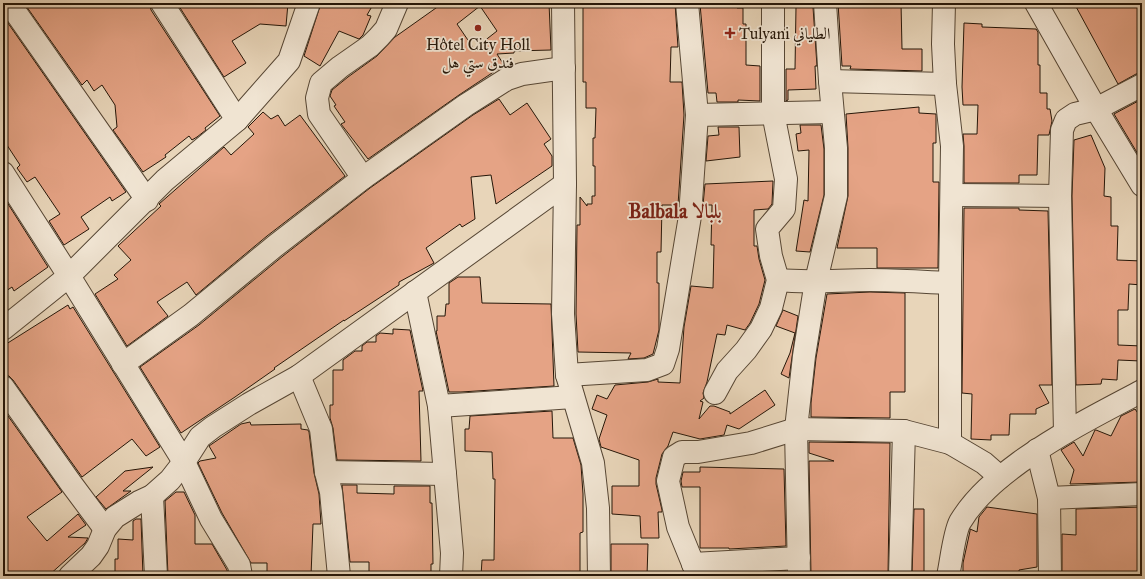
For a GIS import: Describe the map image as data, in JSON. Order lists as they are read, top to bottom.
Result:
{
  "districts": ["Balbala بلبالا"],
  "places": {
    "other": ["Hôtel City Holl فندق ستي هل"],
    "health": ["Tulyani الطلياني"]
  }
}
